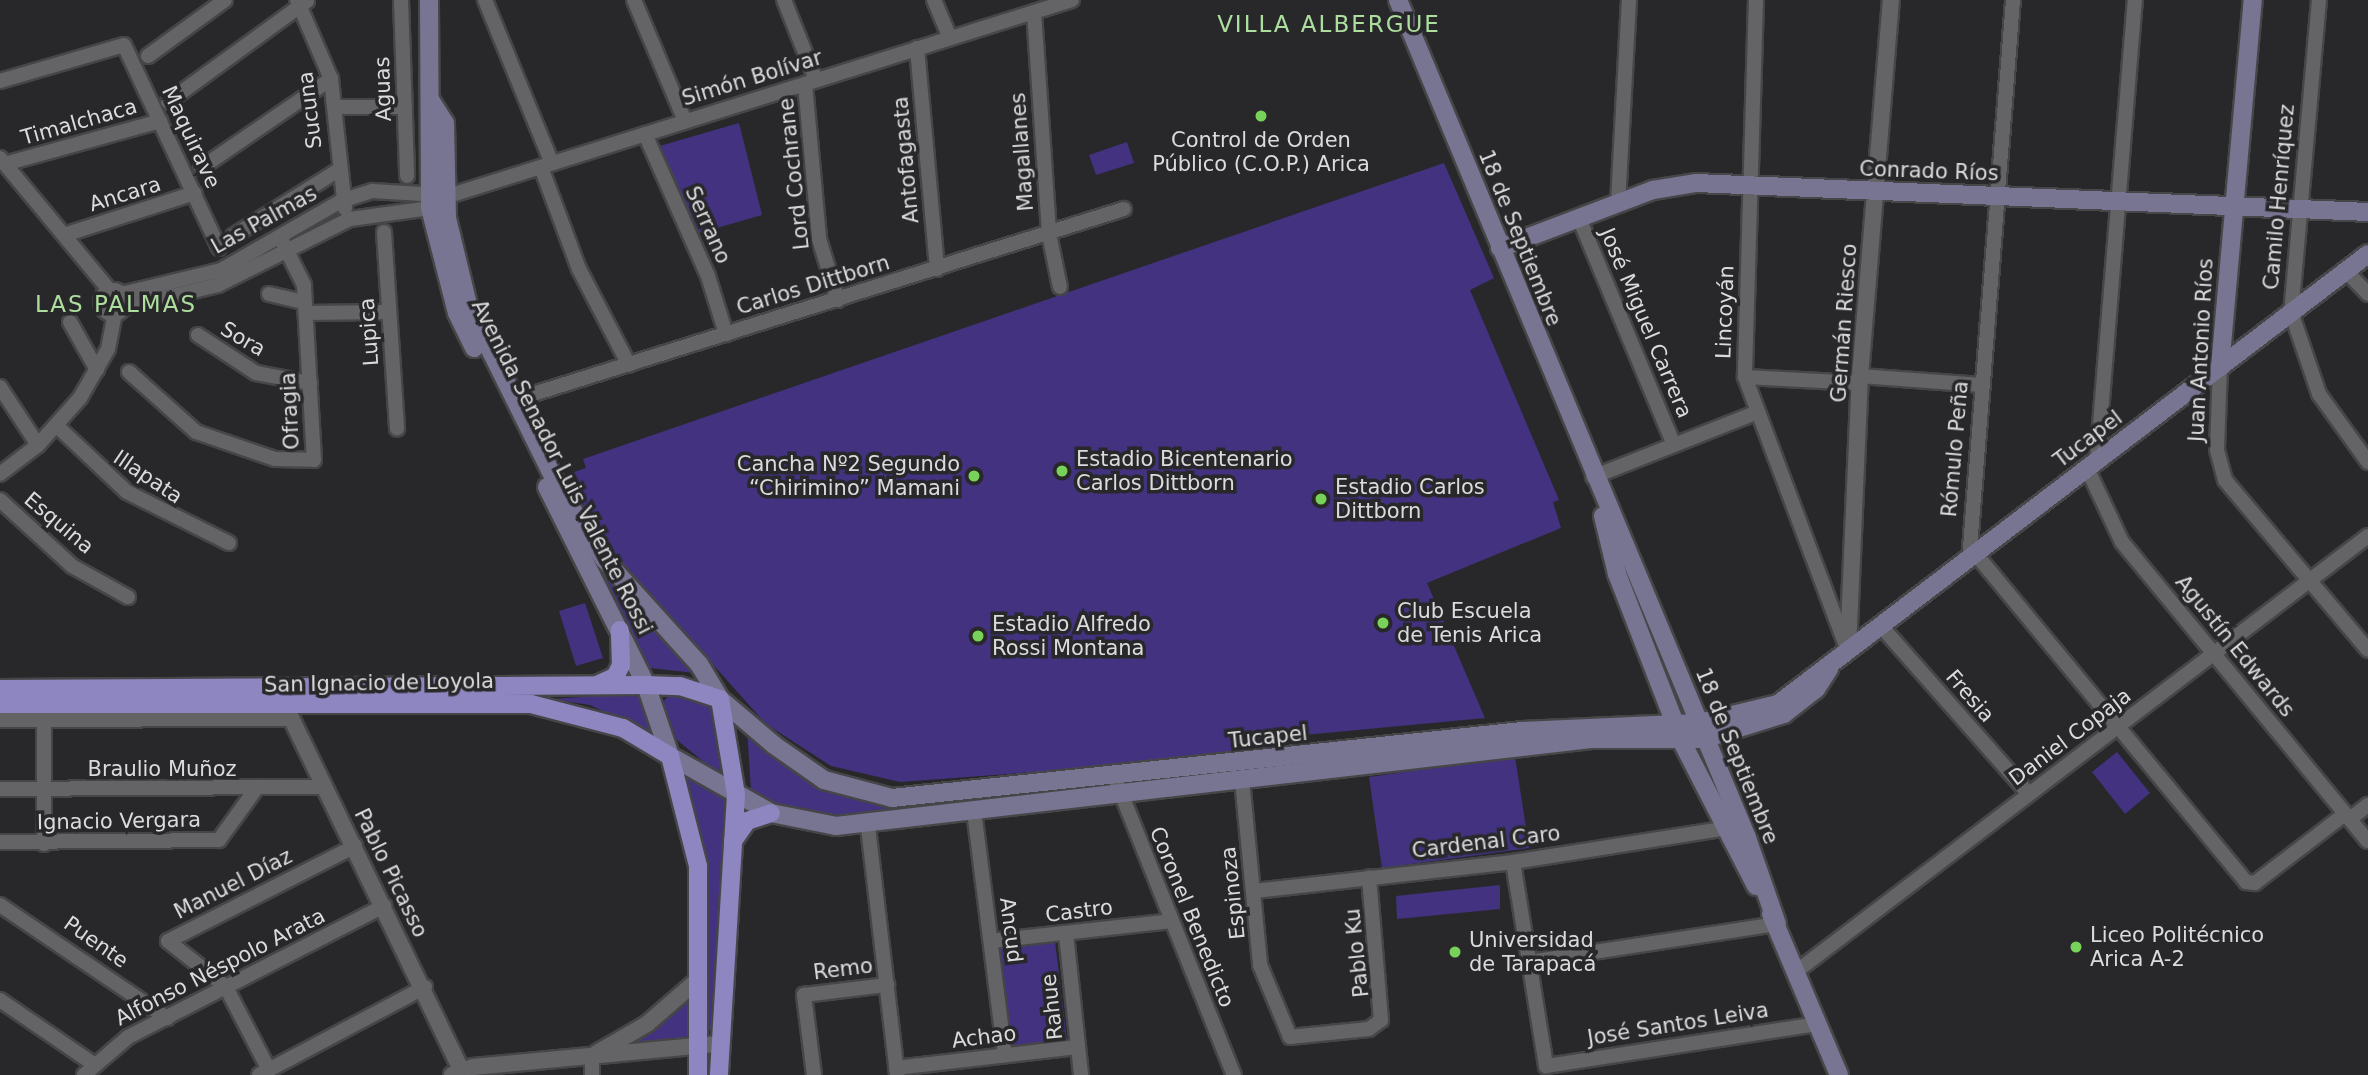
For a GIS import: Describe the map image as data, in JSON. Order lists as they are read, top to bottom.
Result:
{
  "streets": {
    "main road": [
      "Conrado Ríos",
      "18 de Septiembre",
      "Juan Antonio Ríos",
      "Tucapel",
      "Avenida Senador Luis Valente Rossi",
      "San Ignacio de Loyola"
    ],
    "street": [
      "Simón Bolívar",
      "Aguas",
      "Sucuna",
      "Timalchaca",
      "Maquirave",
      "Magallanes",
      "Antofagasta",
      "Lord Cochrane",
      "Ancara",
      "Camilo Henríquez",
      "Las Palmas",
      "Serrano",
      "Carlos Dittborn",
      "Lincoyán",
      "José Miguel Carrera",
      "Germán Riesco",
      "Lupica",
      "Sora",
      "Ofragia",
      "Rómulo Peña",
      "Illapata",
      "Esquina",
      "Agustín Edwards",
      "Fresia",
      "Daniel Copaja",
      "Braulio Muñoz",
      "Ignacio Vergara",
      "Cardenal Caro",
      "Pablo Picasso",
      "Manuel Díaz",
      "Espinoza",
      "Castro",
      "Coronel Benedicto",
      "Ancud",
      "Puente",
      "Pablo Ku",
      "Alfonso Néspolo Arata",
      "Remo",
      "Rahue",
      "José Santos Leiva",
      "Achao"
    ]
  },
  "crossings": [
    ["Simón Bolívar", "Magallanes"],
    ["Simón Bolívar", "Antofagasta"],
    ["Simón Bolívar", "Lord Cochrane"],
    ["Simón Bolívar", "Las Palmas"],
    ["Simón Bolívar", "Serrano"],
    ["Simón Bolívar", "Avenida Senador Luis Valente Rossi"],
    ["Sucuna", "Las Palmas"],
    ["Timalchaca", "Maquirave"],
    ["Maquirave", "Ancara"],
    ["Magallanes", "Carlos Dittborn"],
    ["Antofagasta", "Carlos Dittborn"],
    ["Conrado Ríos", "Camilo Henríquez"],
    ["Conrado Ríos", "18 de Septiembre"],
    ["Conrado Ríos", "Lincoyán"],
    ["Conrado Ríos", "José Miguel Carrera"],
    ["Conrado Ríos", "Germán Riesco"],
    ["Conrado Ríos", "Juan Antonio Ríos"],
    ["Conrado Ríos", "Rómulo Peña"],
    ["Conrado Ríos", "Agustín Edwards"],
    ["Lord Cochrane", "Carlos Dittborn"],
    ["Camilo Henríquez", "Tucapel"],
    ["Las Palmas", "Ofragia"],
    ["Las Palmas", "Avenida Senador Luis Valente Rossi"],
    ["Serrano", "Carlos Dittborn"],
    ["18 de Septiembre", "Tucapel"],
    ["18 de Septiembre", "Daniel Copaja"],
    ["18 de Septiembre", "Cardenal Caro"],
    ["18 de Septiembre", "José Santos Leiva"],
    ["Carlos Dittborn", "Avenida Senador Luis Valente Rossi"],
    ["Lincoyán", "Germán Riesco"],
    ["Lincoyán", "Tucapel"],
    ["Germán Riesco", "Tucapel"],
    ["Sora", "Ofragia"],
    ["Juan Antonio Ríos", "Tucapel"],
    ["Juan Antonio Ríos", "Daniel Copaja"],
    ["Tucapel", "Rómulo Peña"],
    ["Tucapel", "Avenida Senador Luis Valente Rossi"],
    ["Tucapel", "Agustín Edwards"],
    ["Tucapel", "San Ignacio de Loyola"],
    ["Tucapel", "Fresia"],
    ["Tucapel", "Espinoza"],
    ["Tucapel", "Coronel Benedicto"],
    ["Tucapel", "Ancud"],
    ["Avenida Senador Luis Valente Rossi", "San Ignacio de Loyola"],
    ["Agustín Edwards", "Daniel Copaja"],
    ["San Ignacio de Loyola", "Pablo Picasso"],
    ["Fresia", "Daniel Copaja"],
    ["Braulio Muñoz", "Ignacio Vergara"],
    ["Braulio Muñoz", "Pablo Picasso"],
    ["Cardenal Caro", "Espinoza"],
    ["Cardenal Caro", "Pablo Ku"],
    ["Pablo Picasso", "Manuel Díaz"],
    ["Pablo Picasso", "Alfonso Néspolo Arata"],
    ["Manuel Díaz", "Alfonso Néspolo Arata"],
    ["Espinoza", "Pablo Ku"],
    ["Castro", "Coronel Benedicto"],
    ["Castro", "Ancud"],
    ["Castro", "Rahue"],
    ["Ancud", "Achao"],
    ["Puente", "Alfonso Néspolo Arata"],
    ["Rahue", "Achao"]
  ],
  "districts": ["VILLA ALBERGUE", "LAS PALMAS"],
  "places": [
    "Control de Orden Público (C.O.P.) Arica",
    "Estadio Bicentenario Carlos Dittborn",
    "Cancha Nº2 Segundo “Chirimino” Mamani",
    "Estadio Carlos Dittborn",
    "Club Escuela de Tenis Arica",
    "Estadio Alfredo Rossi Montana",
    "Liceo Politécnico Arica A-2",
    "Universidad de Tarapacá"
  ]
}
